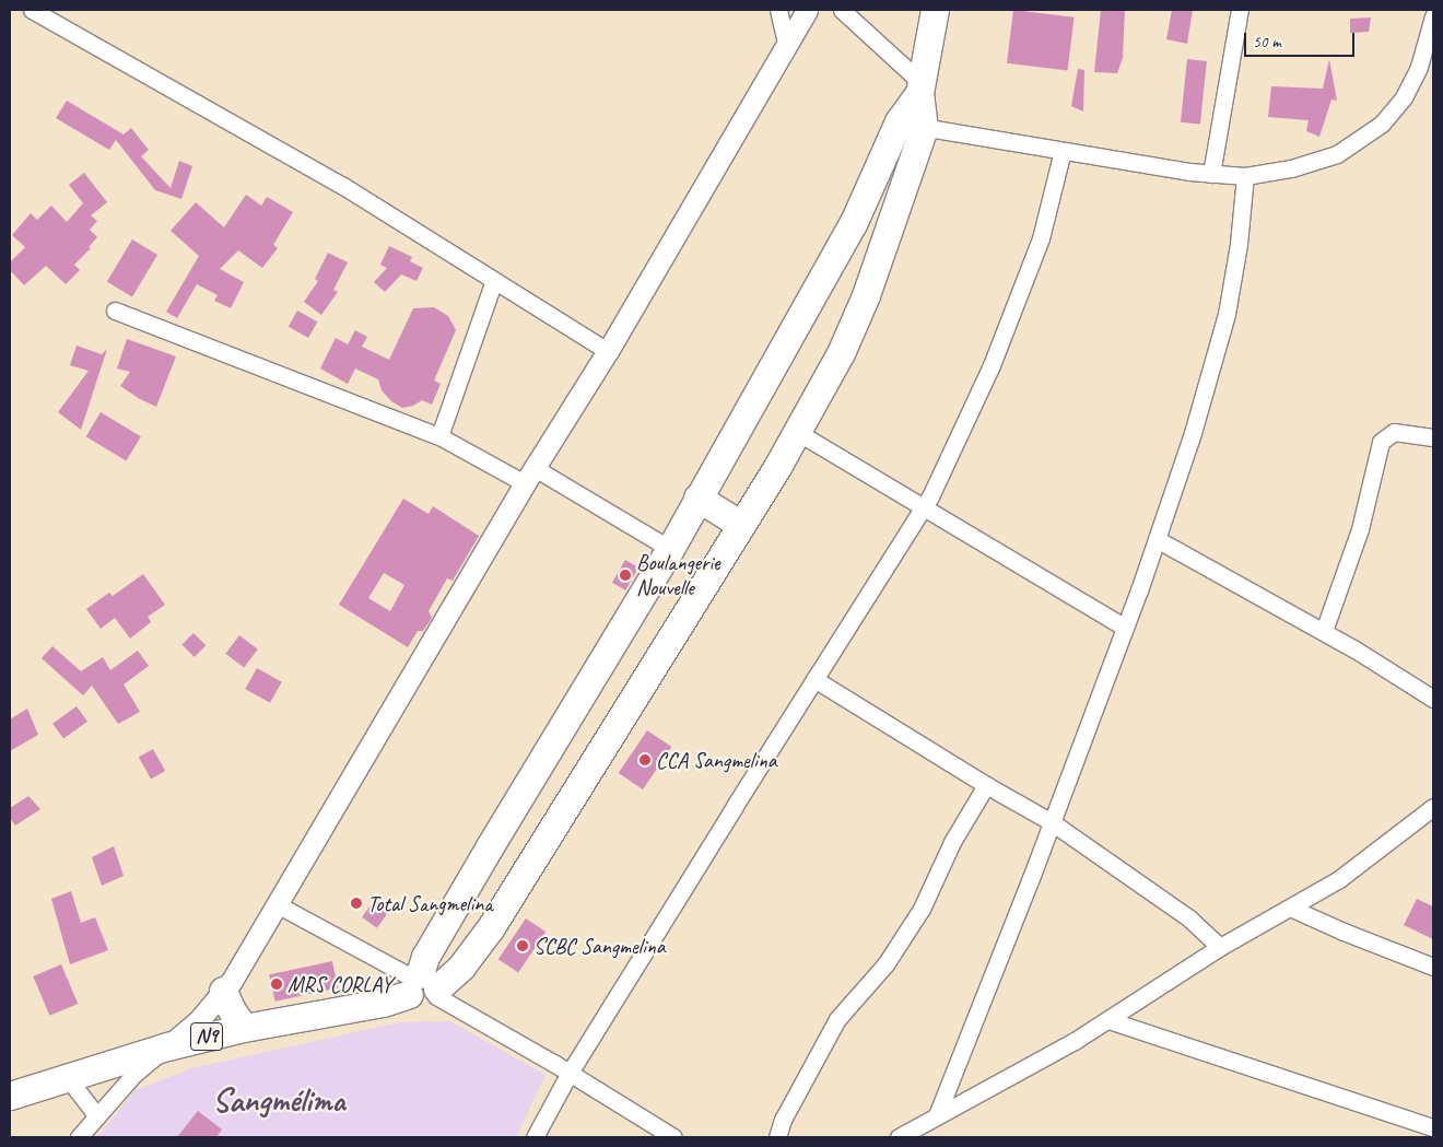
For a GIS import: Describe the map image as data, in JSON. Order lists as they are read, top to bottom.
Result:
{
  "streets": {
    "highway": ["N9"]
  },
  "districts": ["Sangmélima"],
  "places": [
    "Boulangerie Nouvelle",
    "CCA Sangmelina",
    "Total Sangmelina",
    "SCBC Sangmelina",
    "MRS CORLAY"
  ],
  "scale_bar": "50 m"
}
